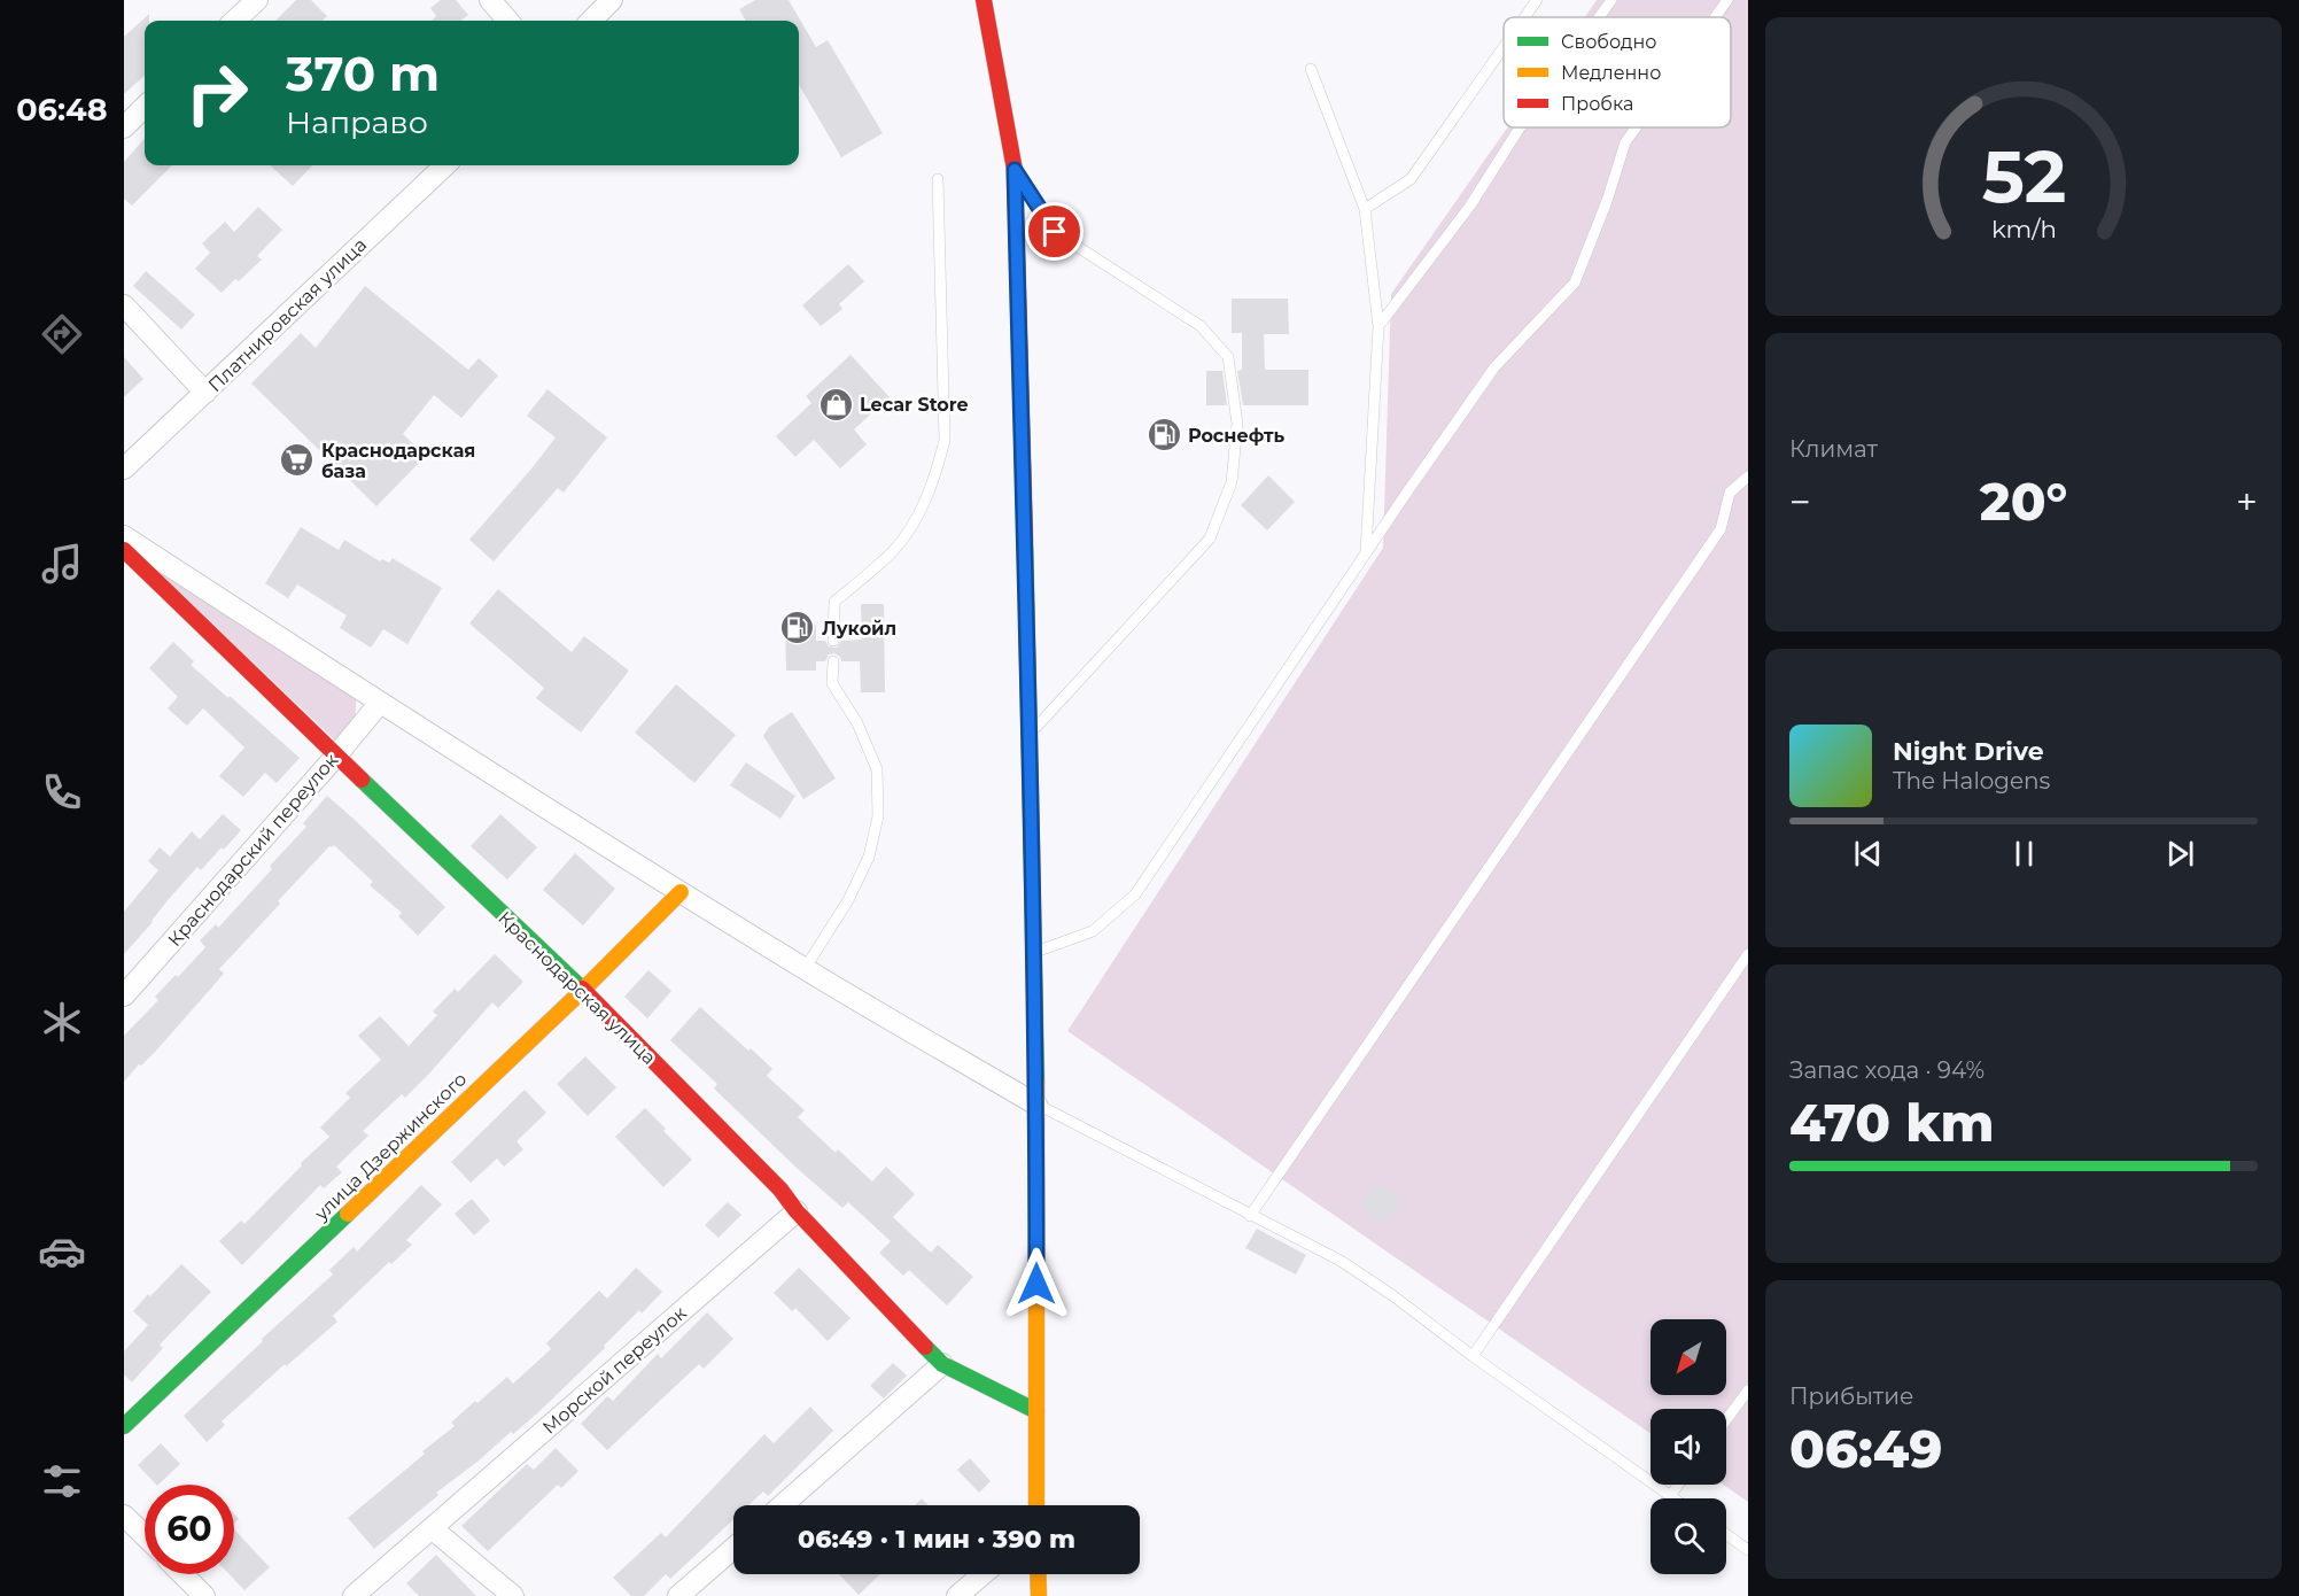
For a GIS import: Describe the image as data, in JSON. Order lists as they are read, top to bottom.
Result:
{
  "streets": {
    "street": [
      "Платнировская улица",
      "Краснодарский переулок",
      "Краснодарская улица",
      "улица Дзержинского",
      "Морской переулок"
    ]
  },
  "crossings": [
    ["Краснодарский переулок", "Краснодарская улица"],
    ["Краснодарская улица", "улица Дзержинского"],
    ["Краснодарская улица", "Морской переулок"]
  ],
  "places": {
    "shop": ["Lecar Store"],
    "fuel station": ["Роснефть", "Лукойл"],
    "supermarket": ["Краснодарская база"]
  },
  "legend": ["Свободно", "Медленно", "Пробка"],
  "north": "bottom left",
  "page": {
    "tabs": "06:48",
    "turn": ["370 m", "Направо"],
    "tile": [
      "Климат",
      ["Запас хода · 94%", "470 km"],
      ["Прибытие", "06:49"]
    ],
    "heat": ["−", "20°", "+"],
    "song": ["Night Drive", "The Halogens"],
    "limit": "60",
    "trip": "06:49 · 1 мин · 390 m",
    "gauge": ["52", "km/h"]
  }
}
